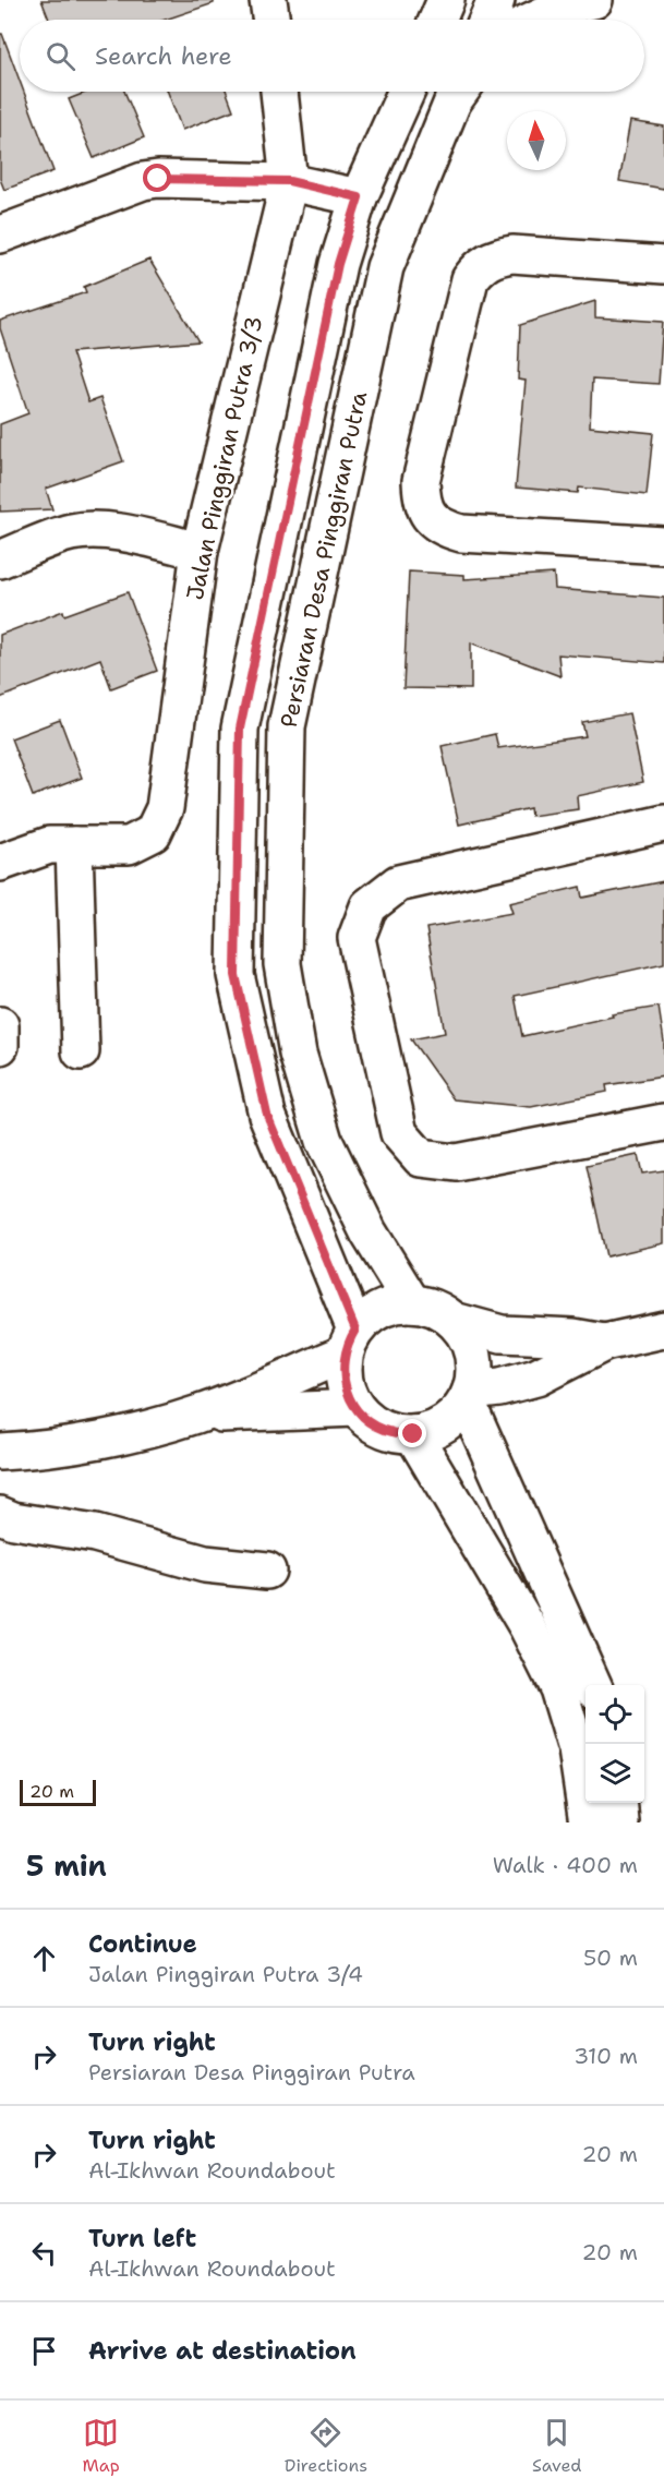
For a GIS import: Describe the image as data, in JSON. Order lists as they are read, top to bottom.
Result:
{
  "streets": {
    "street": ["Jalan Pinggiran Putra 3/3", "Persiaran Desa Pinggiran Putra"]
  },
  "scale_bar": "20 m",
  "north": "top",
  "page": {
    "search": "Search here",
    "scale": "20 m",
    "heading": ["5 min", "Walk · 400 m"],
    "list": [
      ["Continue", "Jalan Pinggiran Putra 3/4", "50 m"],
      ["Turn right", "Persiaran Desa Pinggiran Putra", "310 m"],
      ["Turn right", "Al-Ikhwan Roundabout", "20 m"],
      ["Turn left", "Al-Ikhwan Roundabout", "20 m"],
      "Arrive at destination"
    ],
    "nav": ["Map", "Directions", "Saved"]
  }
}
